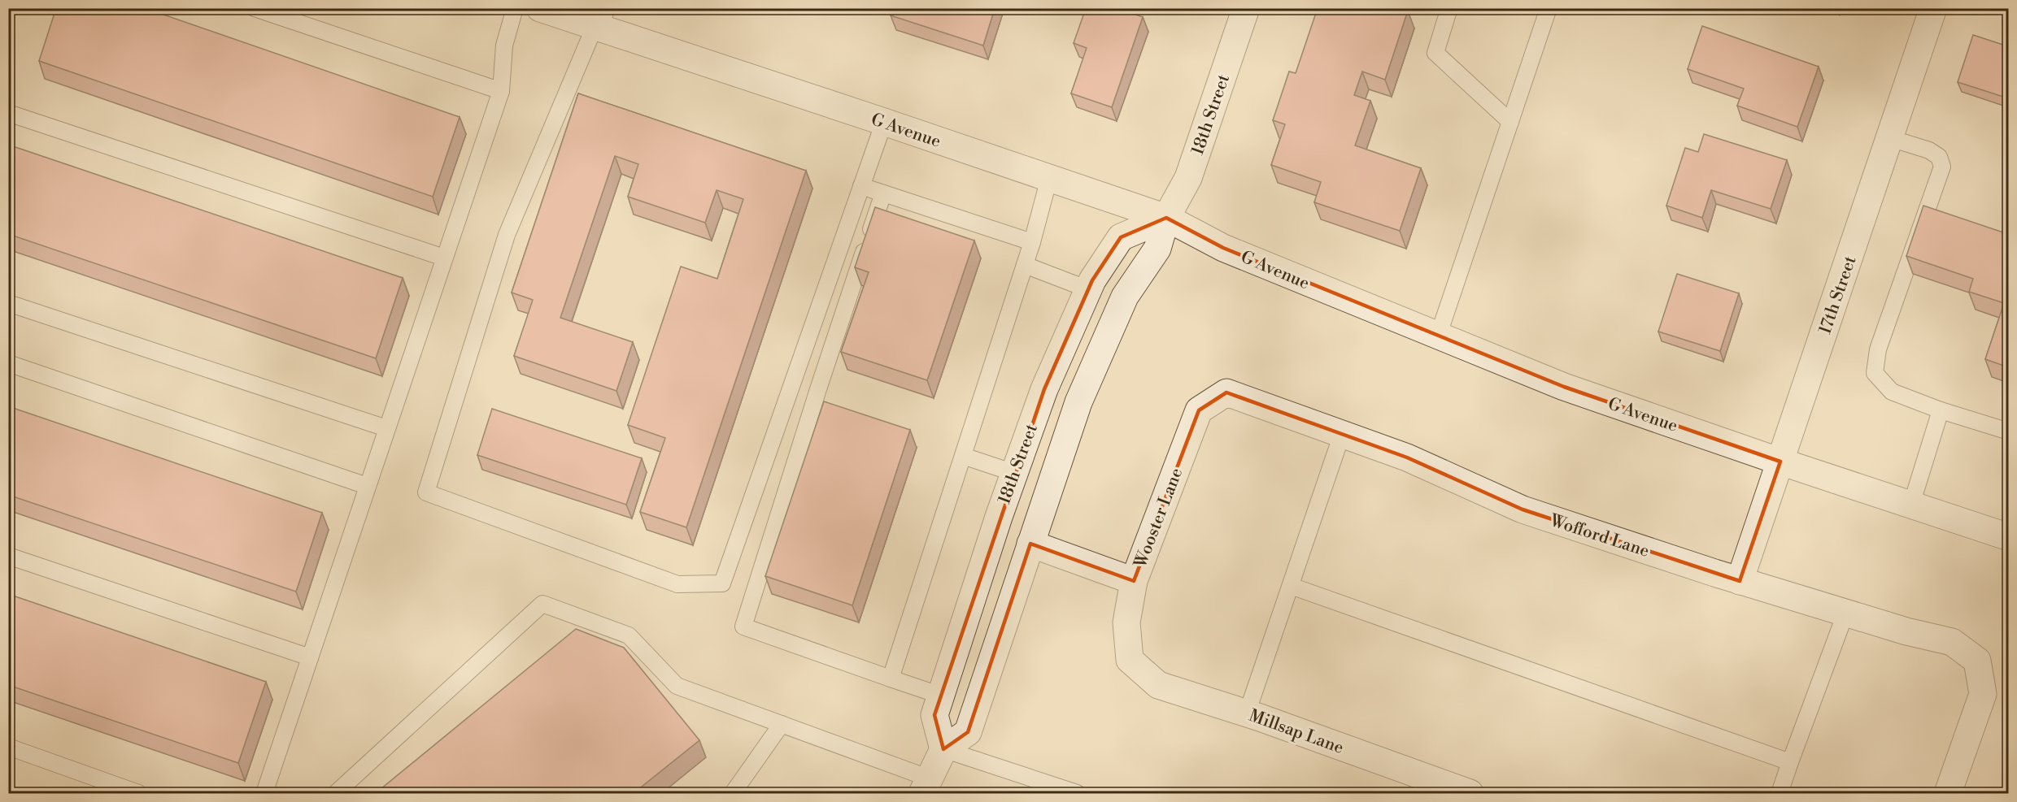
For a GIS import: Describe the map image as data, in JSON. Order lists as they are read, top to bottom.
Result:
{
  "streets": {
    "street": [
      "18th Street",
      "G Avenue",
      "17th Street",
      "Wooster Lane",
      "Wofford Lane",
      "Millsap Lane"
    ]
  },
  "crossings": [
    ["18th Street", "G Avenue"],
    ["G Avenue", "17th Street"],
    ["17th Street", "Wofford Lane"],
    ["Wooster Lane", "Wofford Lane"],
    ["Wooster Lane", "Millsap Lane"]
  ]
}
